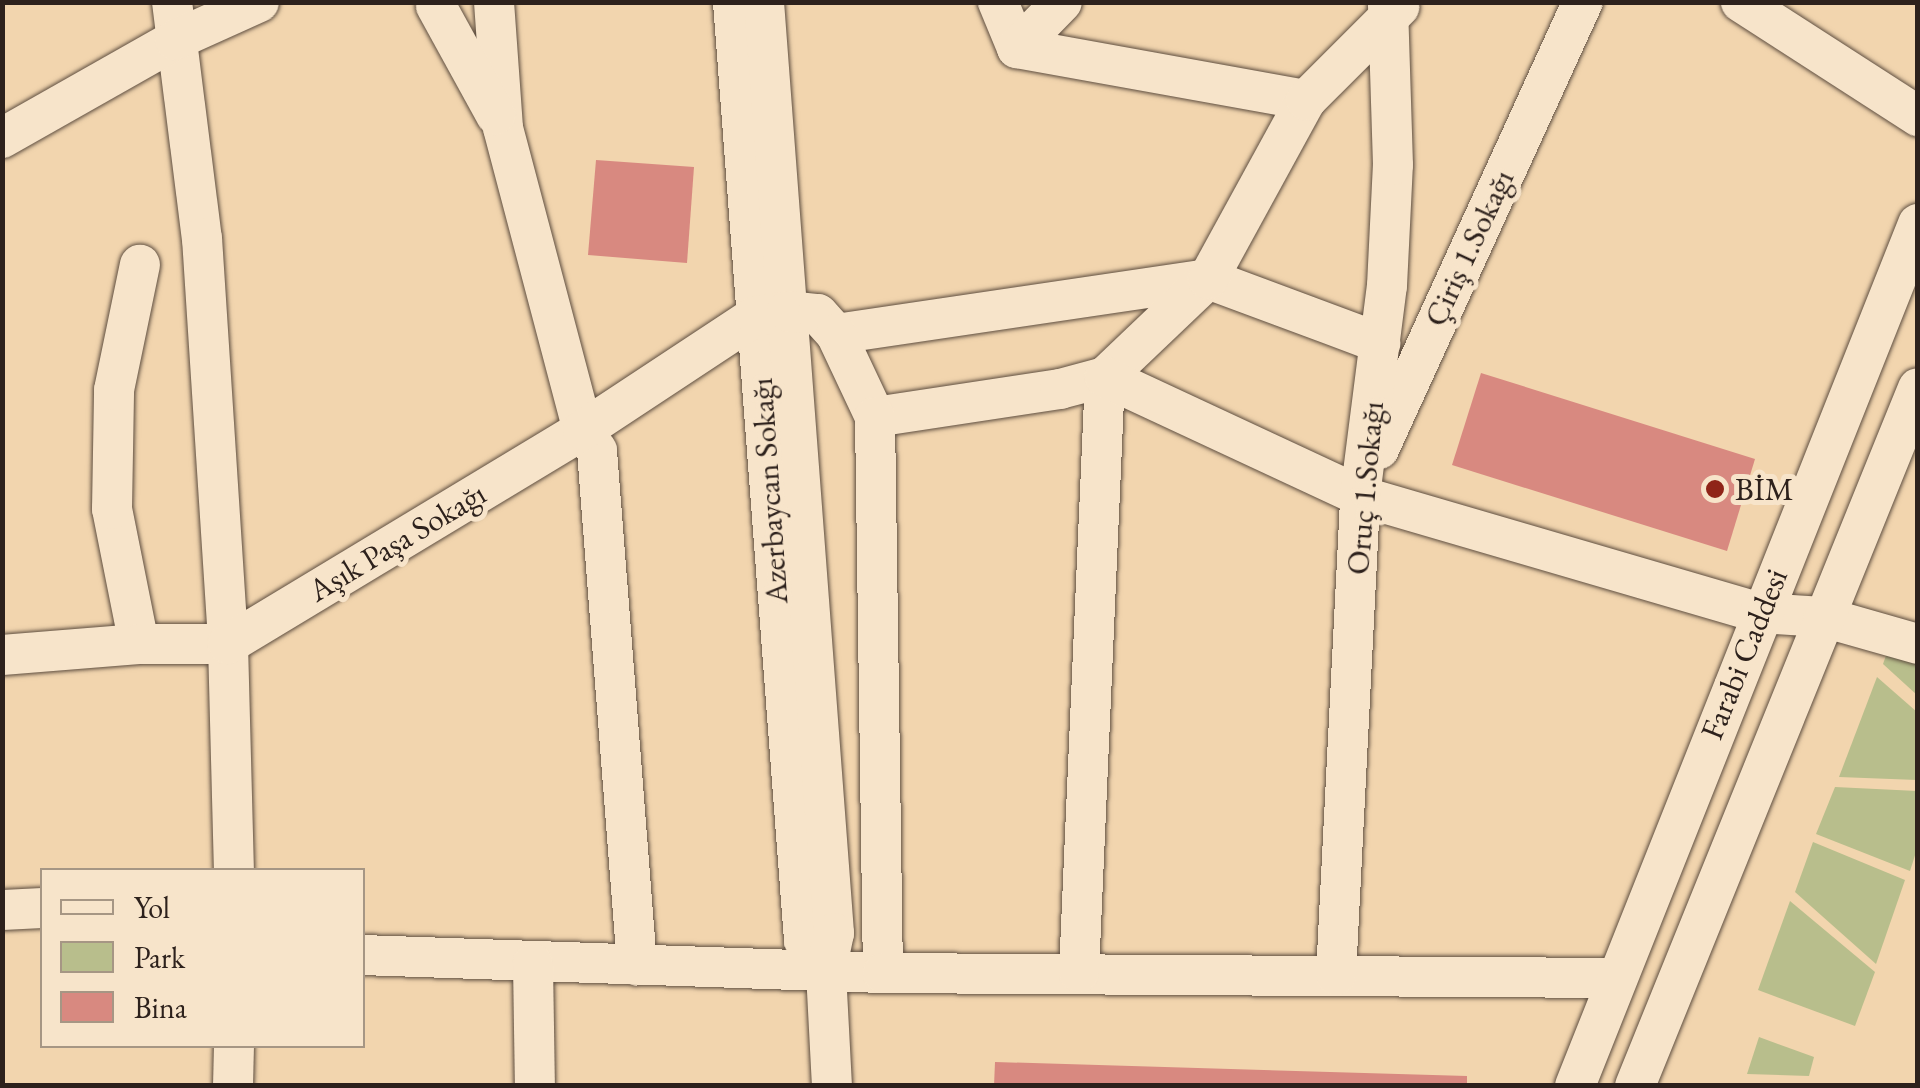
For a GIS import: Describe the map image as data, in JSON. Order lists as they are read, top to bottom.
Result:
{
  "streets": {
    "street": [
      "Çiriş 1.Sokağı",
      "Oruç 1.Sokağı",
      "Azerbaycan Sokağı",
      "Aşık Paşa Sokağı",
      "Farabi Caddesi"
    ]
  },
  "crossings": [
    ["Çiriş 1.Sokağı", "Oruç 1.Sokağı"],
    ["Azerbaycan Sokağı", "Aşık Paşa Sokağı"]
  ],
  "places": ["BİM"],
  "legend": ["Yol", "Park", "Bina"]
}
